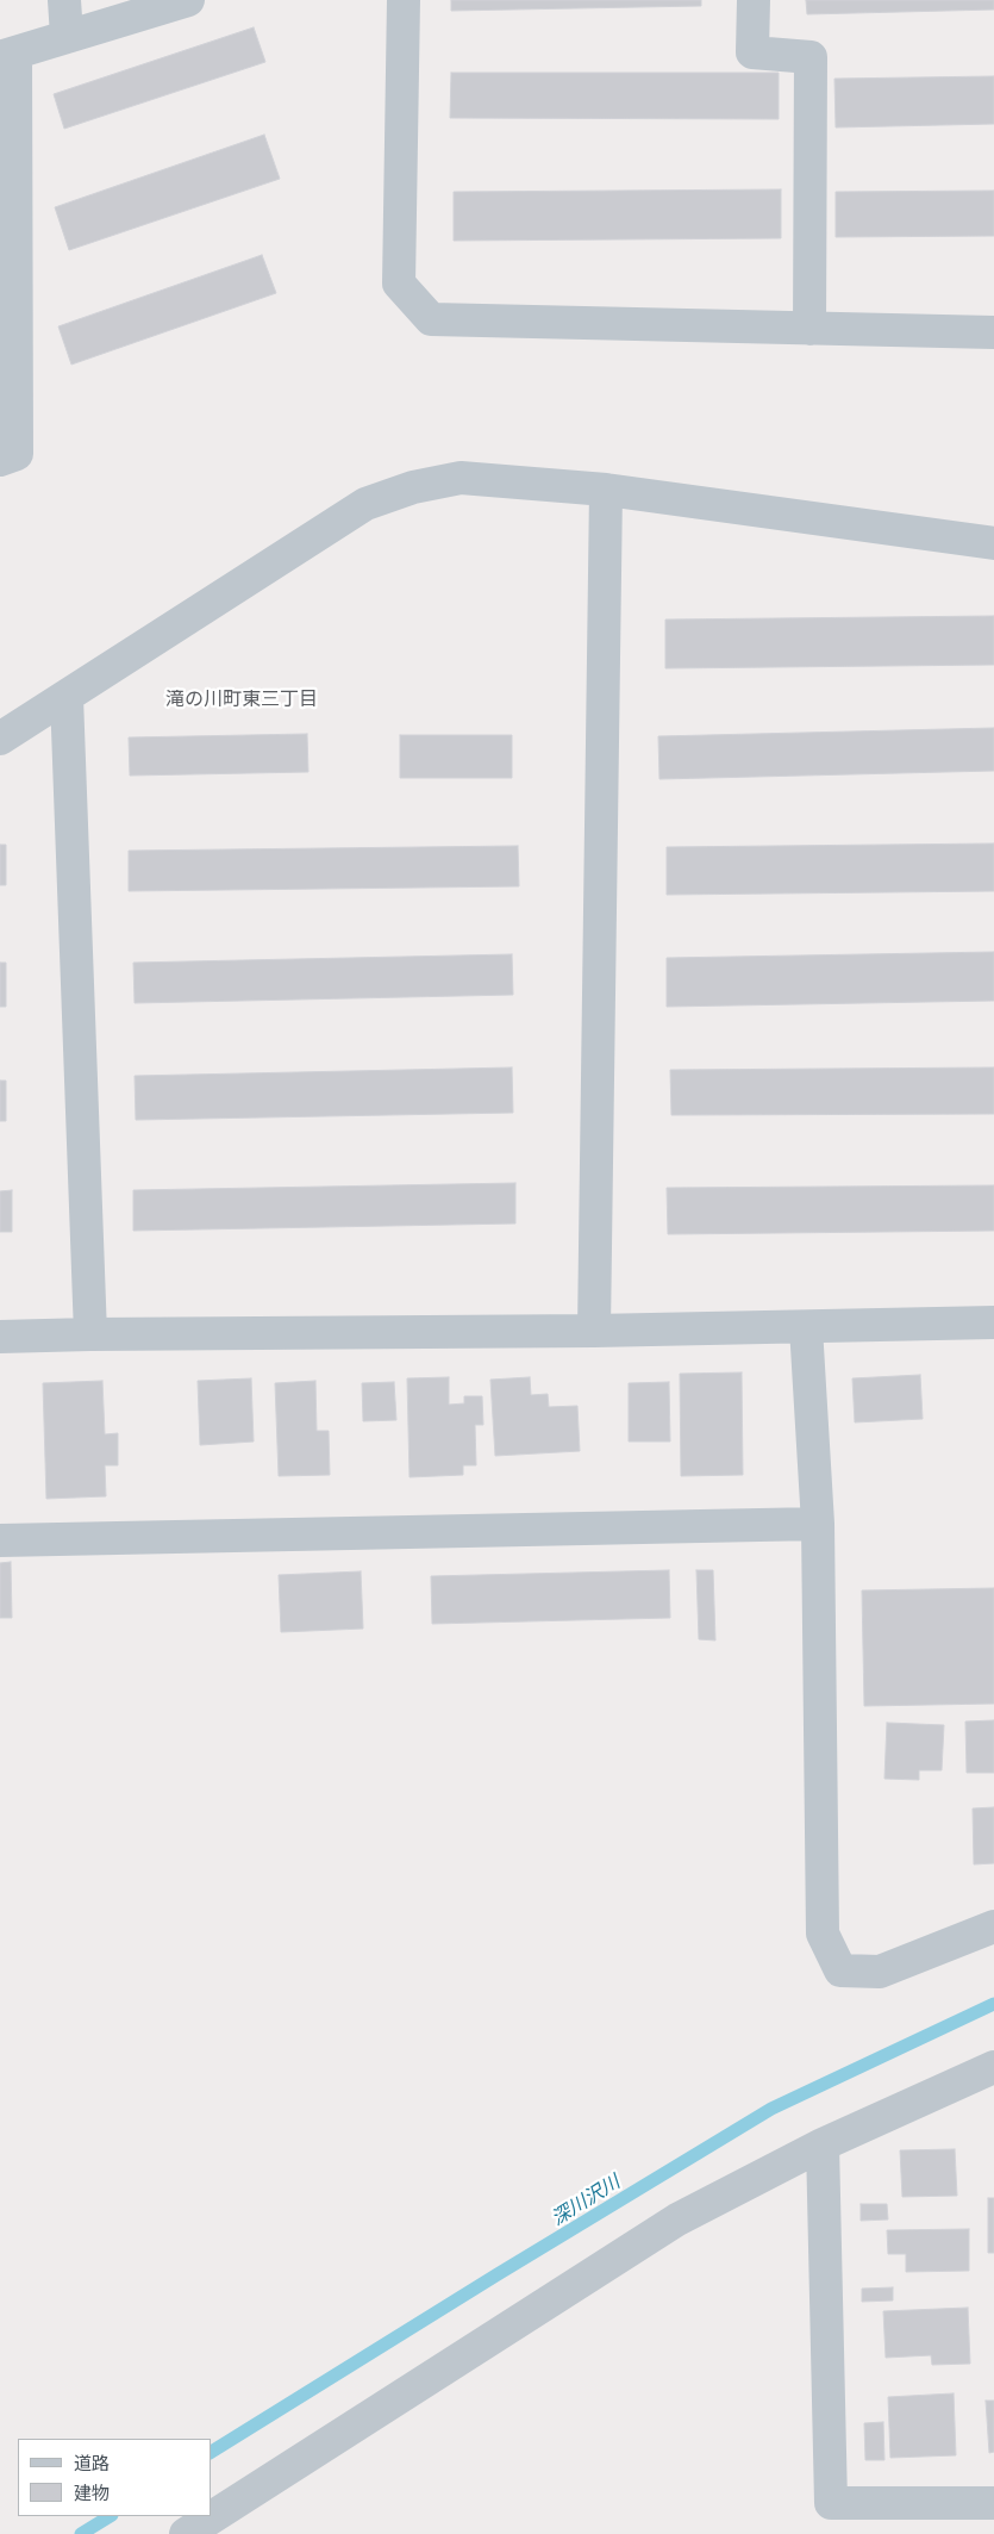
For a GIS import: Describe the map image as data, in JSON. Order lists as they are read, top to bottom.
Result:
{
  "districts": ["滝の川町東三丁目"],
  "water": ["深川沢川"],
  "legend": ["道路", "建物"]
}
